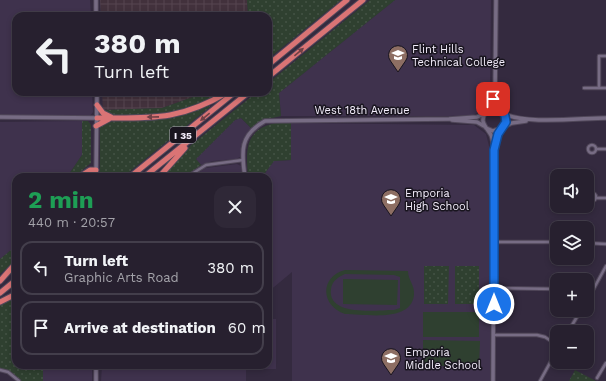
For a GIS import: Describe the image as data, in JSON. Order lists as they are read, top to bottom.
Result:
{
  "streets": {
    "highway": ["I 35"],
    "street": ["West 18th Avenue"]
  },
  "places": {
    "school or university": ["Flint Hills Technical College", "Emporia High School", "Emporia Middle School"]
  },
  "page": {
    "turn": ["380 m", "Turn left"],
    "map_buttons": ["+", "−"],
    "heading": ["2 min", "440 m · 20:57"],
    "list": [
      {
        "name": "Turn left",
        "note": "Graphic Arts Road",
        "value": "380 m"
      },
      {
        "name": "Arrive at destination",
        "value": "60 m"
      }
    ]
  }
}
